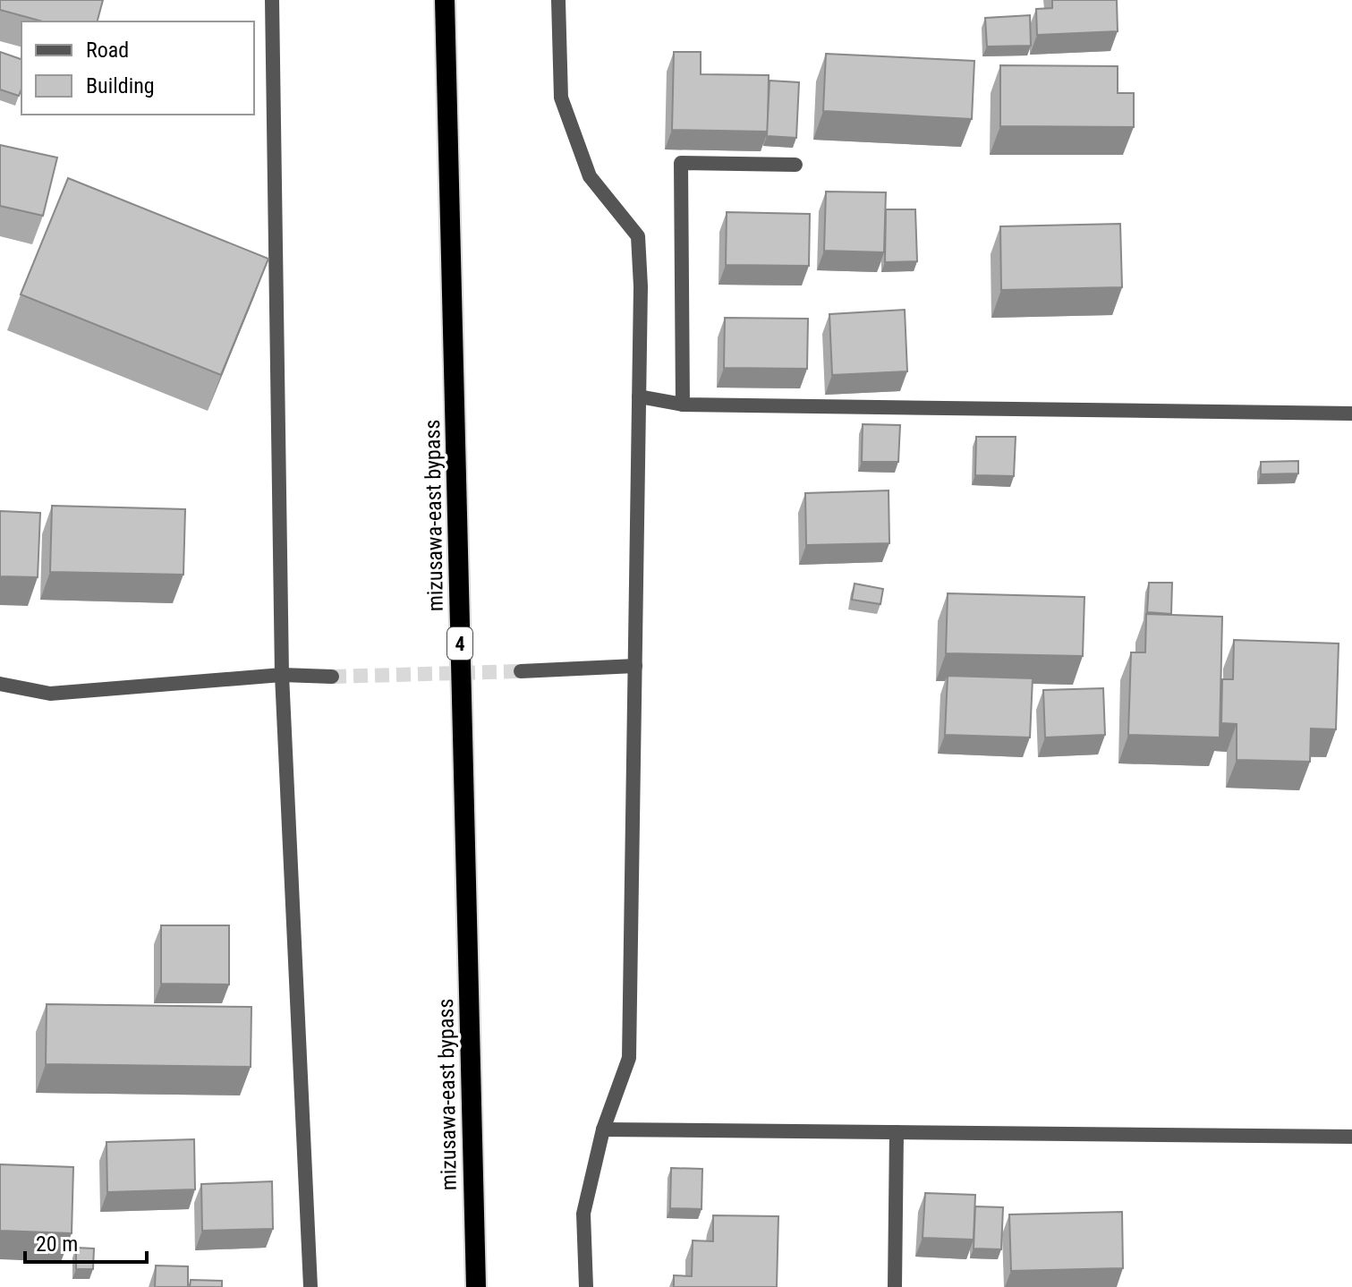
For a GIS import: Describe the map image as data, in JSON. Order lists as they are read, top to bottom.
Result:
{
  "streets": {
    "highway": ["mizusawa-east bypass", "4"]
  },
  "legend": ["Road", "Building"],
  "scale_bar": "20 m"
}
